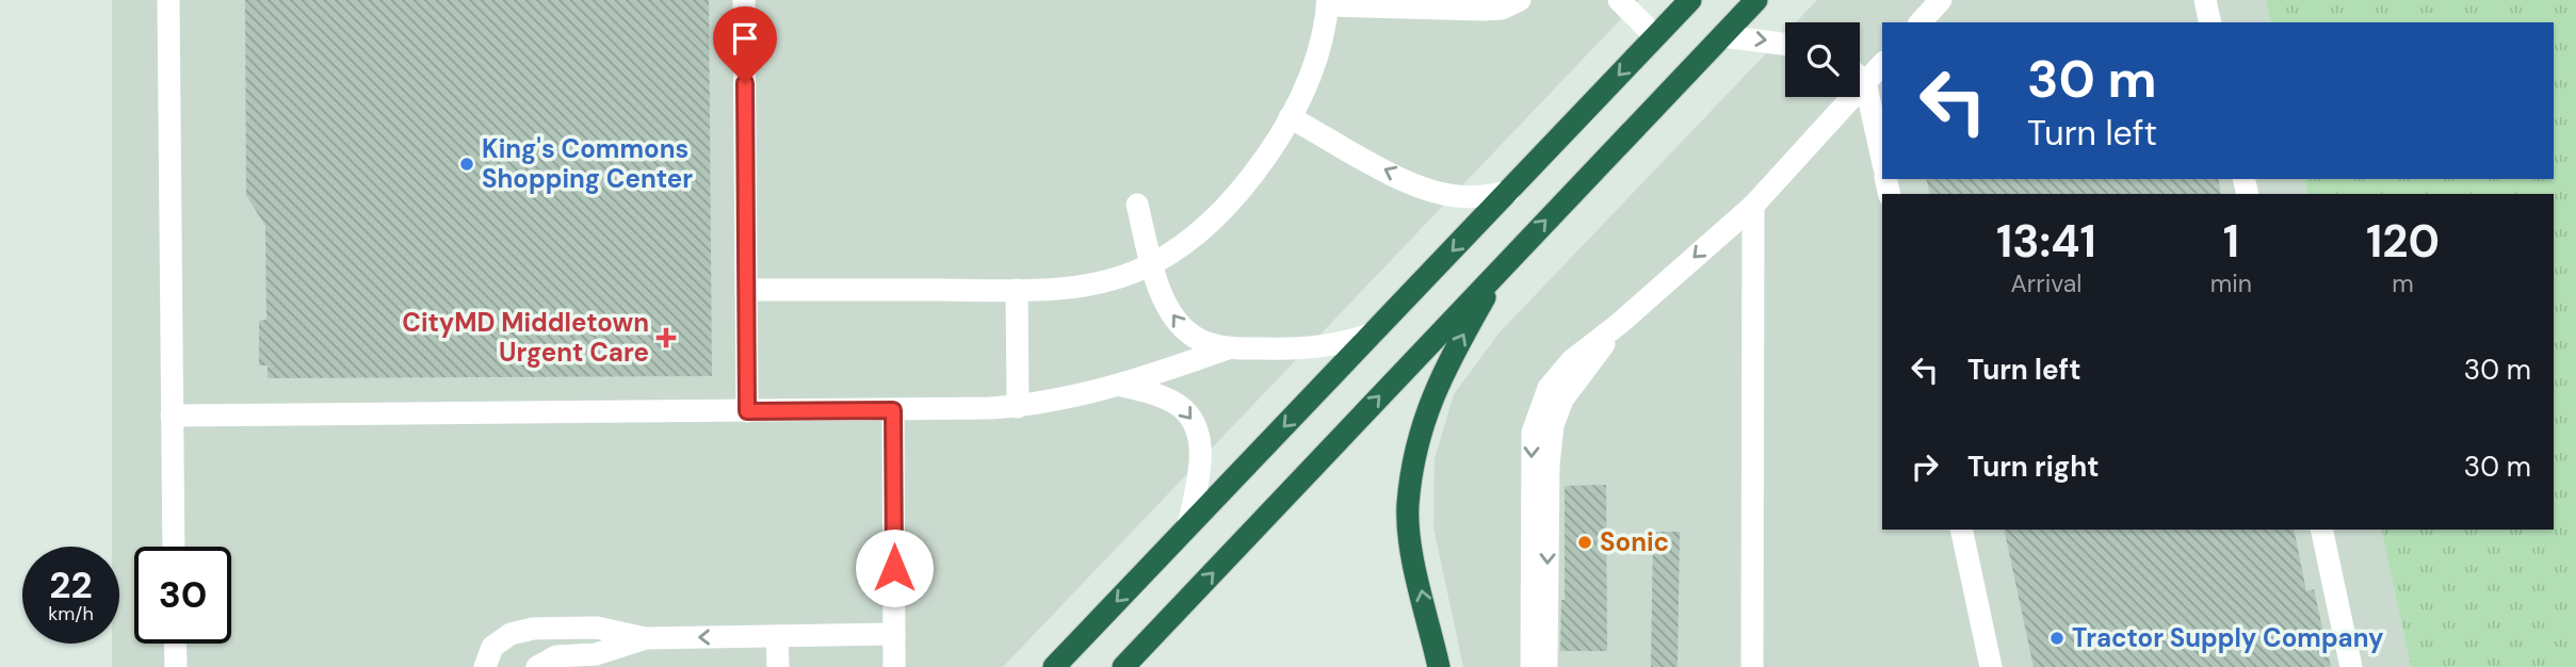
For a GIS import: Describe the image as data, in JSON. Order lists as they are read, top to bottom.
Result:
{
  "places": {
    "other": ["King's Commons Shopping Center", "Sonic", "Tractor Supply Company"],
    "health": ["CityMD Middletown Urgent Care"]
  },
  "page": {
    "turn": ["30 m", "Turn left"],
    "eta": [
      "13:41",
      "Arrival",
      "1",
      "min",
      "120",
      "m"
    ],
    "list": [
      {
        "name": "Turn left",
        "value": "30 m"
      },
      {
        "name": "Turn right",
        "value": "30 m"
      }
    ],
    "speed": "22 km/h",
    "limit": "30"
  }
}
